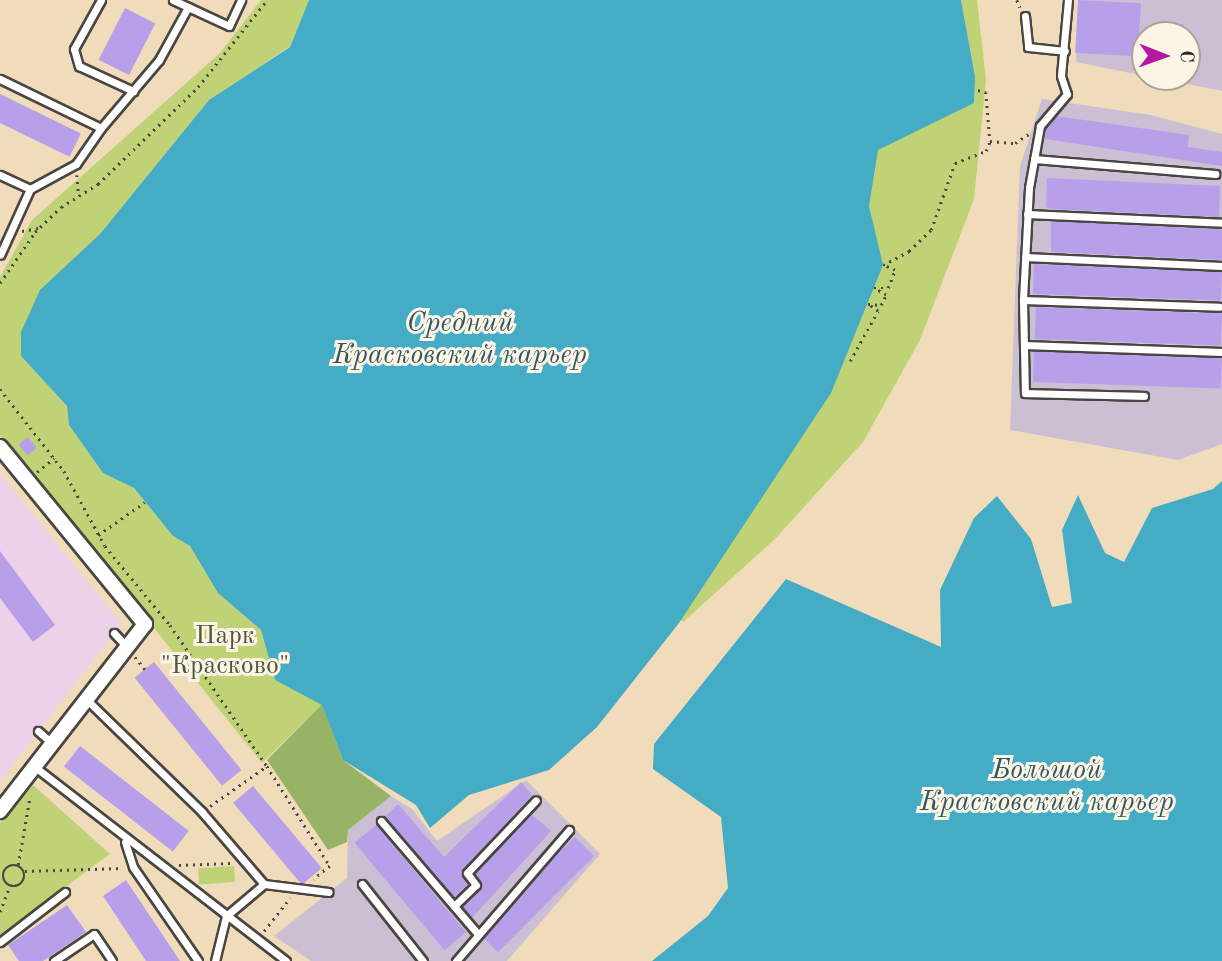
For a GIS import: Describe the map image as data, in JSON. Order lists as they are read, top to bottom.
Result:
{
  "water": ["Средний Красковский карьер", "Большой Красковский карьер"],
  "parks": ["Парк \"Красково\""],
  "north": "right"
}
